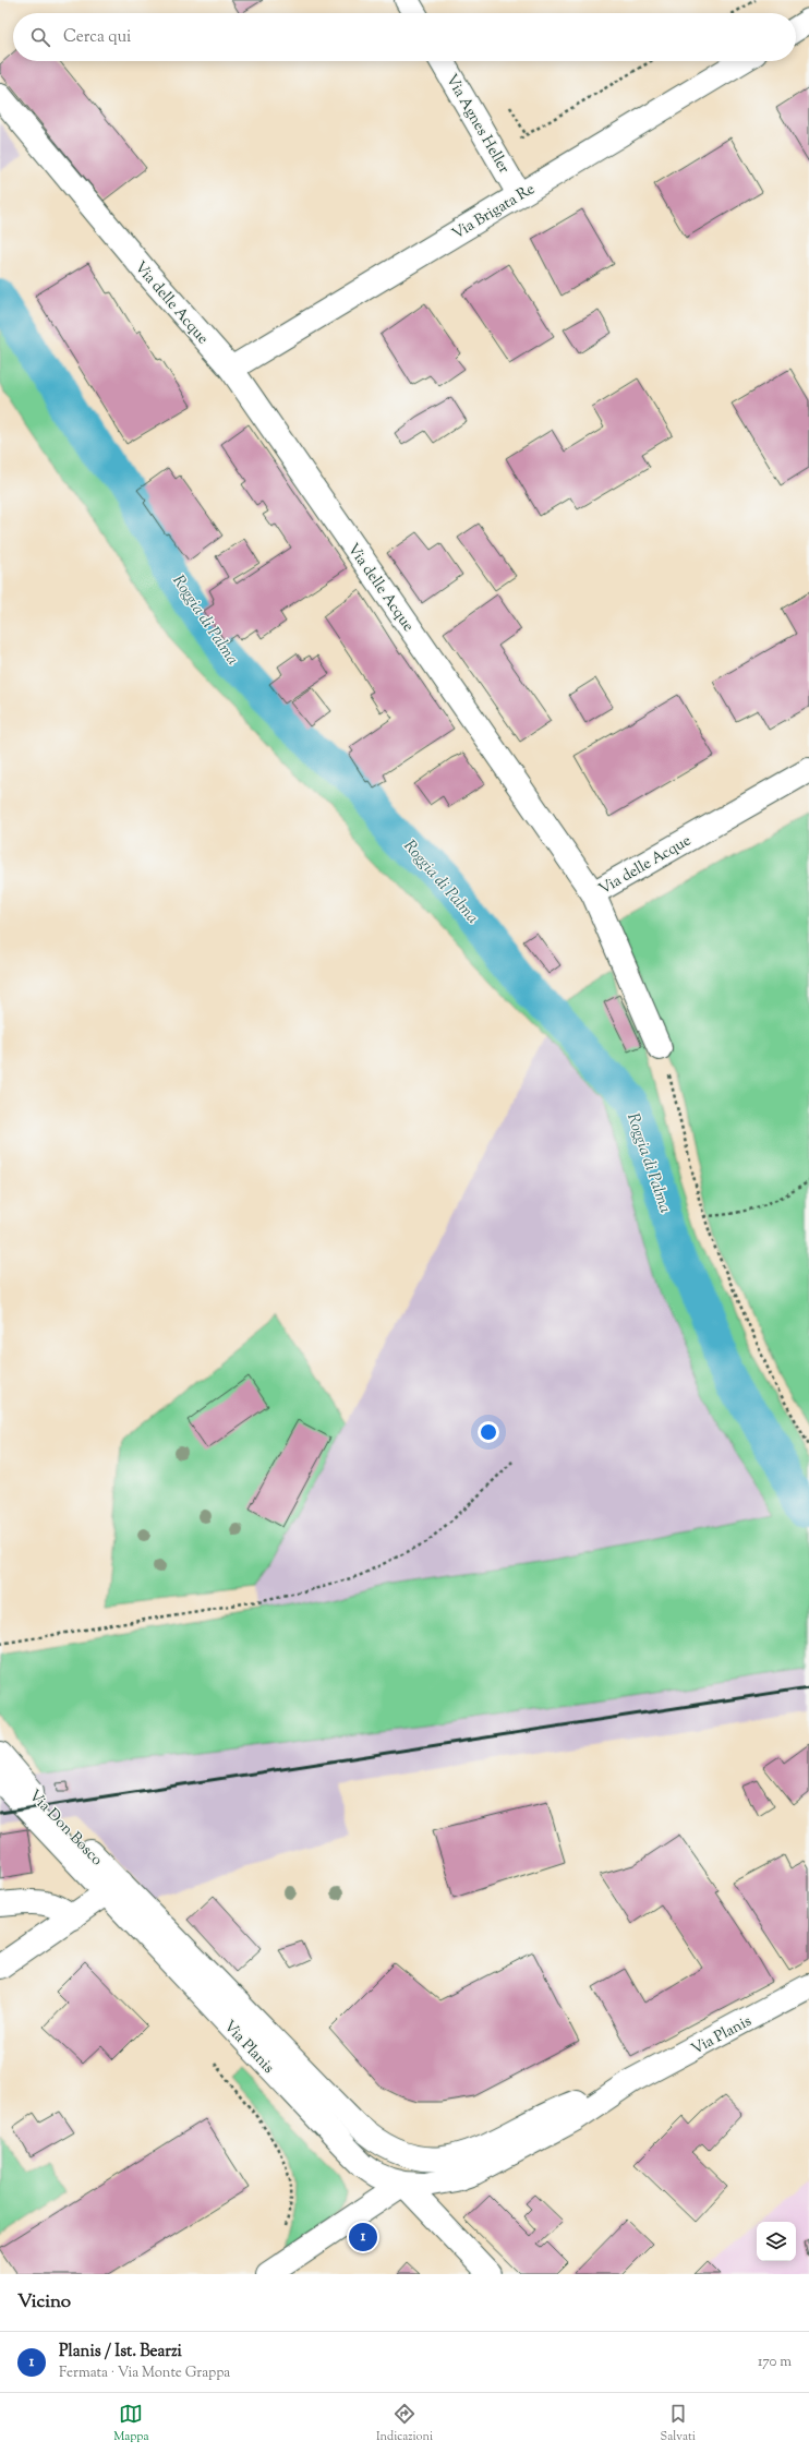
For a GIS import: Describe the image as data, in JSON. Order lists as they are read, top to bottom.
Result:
{
  "streets": {
    "street": [
      "Via Agnes Heller",
      "Via Brigata Re",
      "Via delle Acque",
      "Via Don Bosco",
      "Via Planis"
    ]
  },
  "crossings": [
    ["Via Agnes Heller", "Via Brigata Re"],
    ["Via Brigata Re", "Via delle Acque"],
    ["Via Don Bosco", "Via Planis"]
  ],
  "water": ["Roggia di Palma"],
  "page": {
    "search": "Cerca qui",
    "pins": "1",
    "heading": "Vicino",
    "list": [
      {
        "mark": "1",
        "name": "Planis / Ist. Bearzi",
        "note": "Fermata · Via Monte Grappa",
        "value": "170 m"
      }
    ],
    "nav": ["Mappa", "Indicazioni", "Salvati"]
  }
}
